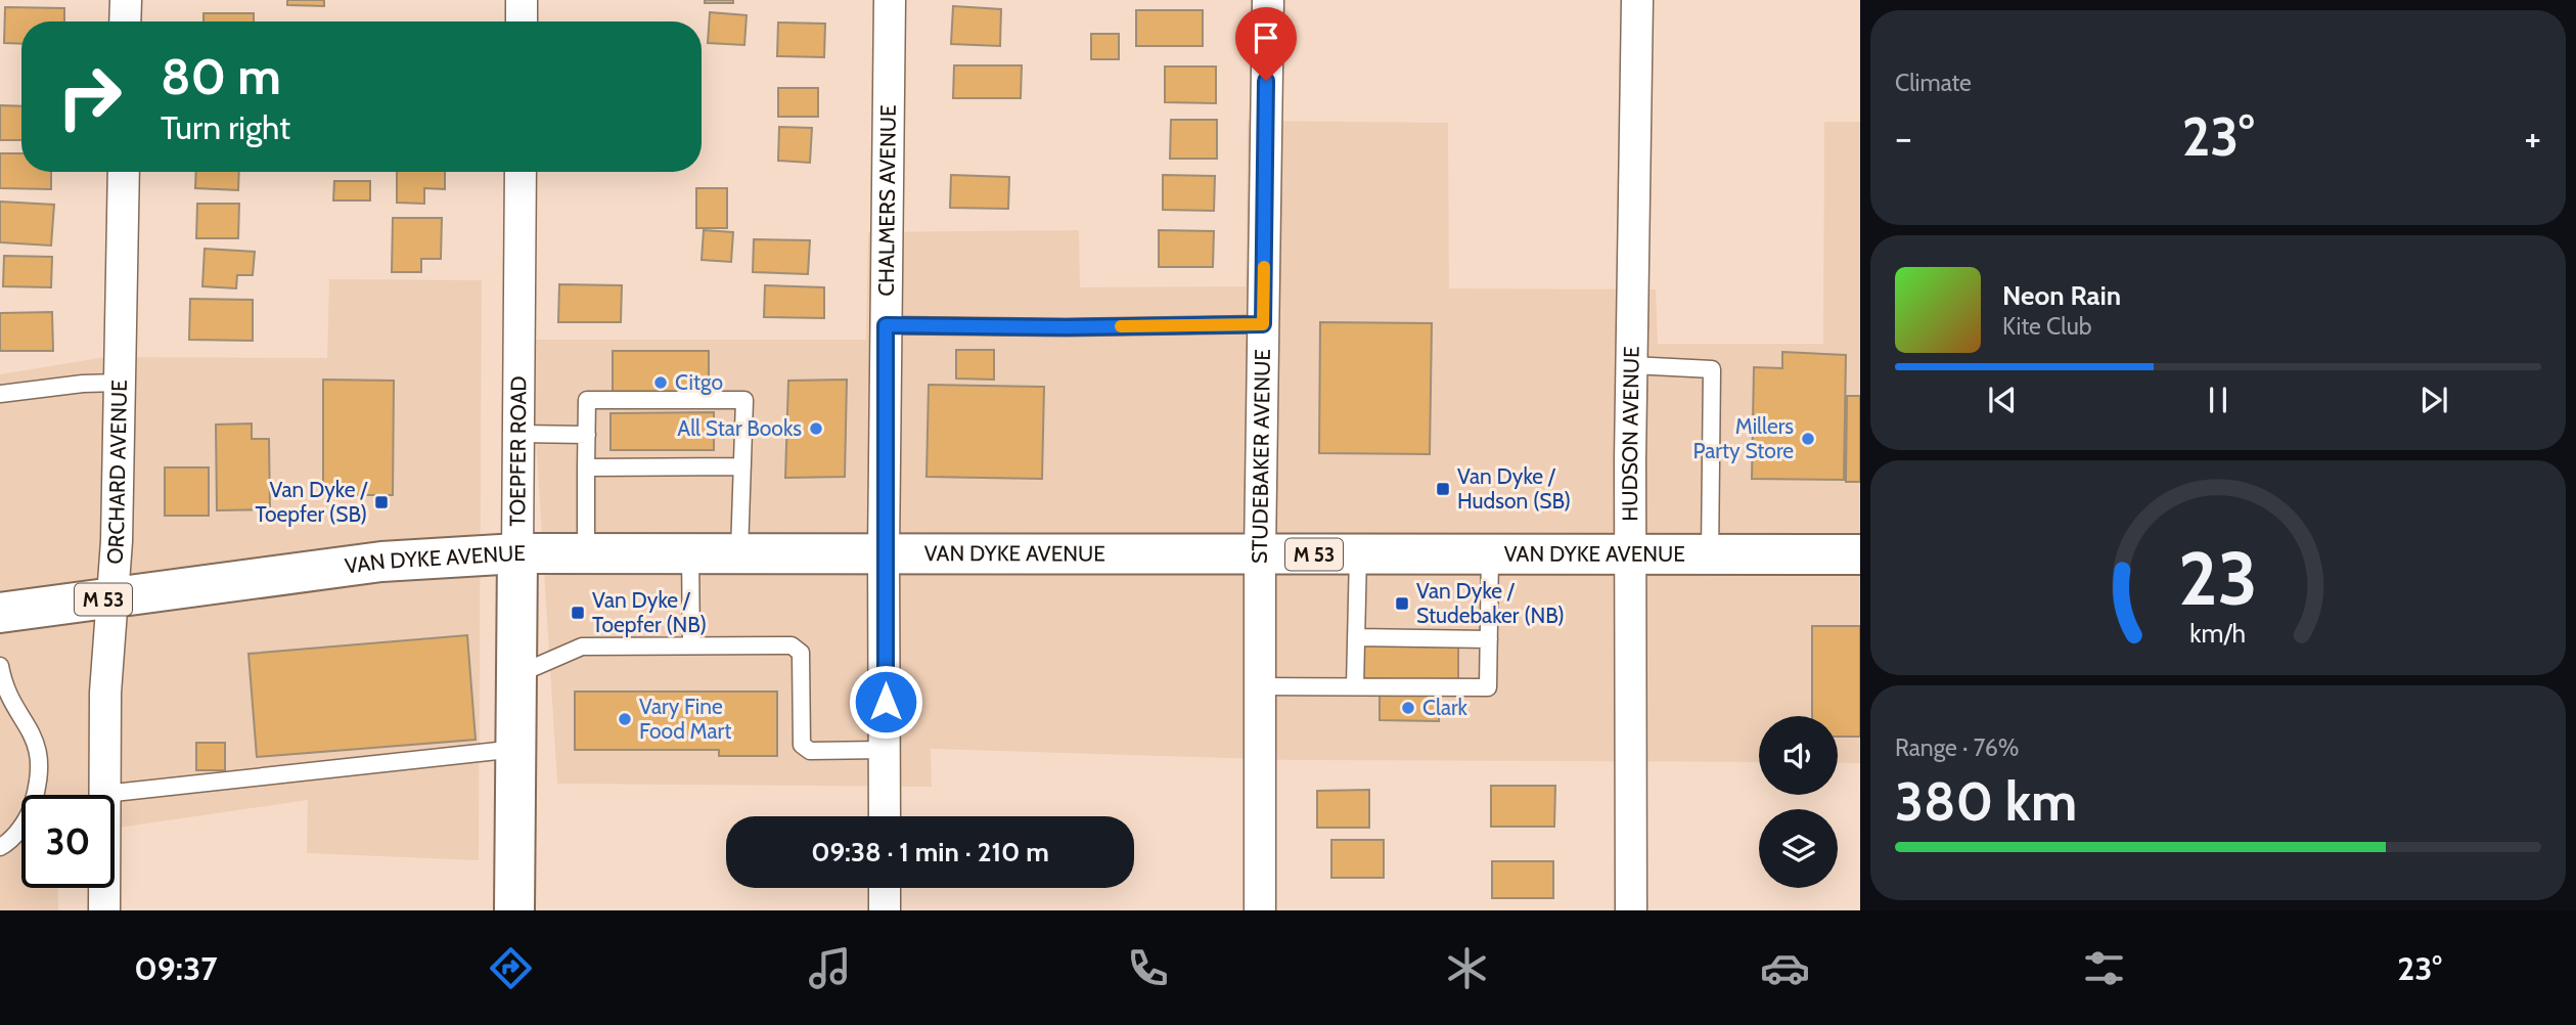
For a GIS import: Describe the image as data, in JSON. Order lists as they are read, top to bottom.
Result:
{
  "streets": {
    "main road": ["TOEPFER ROAD", "VAN DYKE AVENUE", "M 53"],
    "street": [
      "CHALMERS AVENUE",
      "HUDSON AVENUE",
      "STUDEBAKER AVENUE",
      "ORCHARD AVENUE"
    ]
  },
  "crossings": [
    ["CHALMERS AVENUE", "VAN DYKE AVENUE"],
    ["HUDSON AVENUE", "VAN DYKE AVENUE"],
    ["TOEPFER ROAD", "VAN DYKE AVENUE"],
    ["STUDEBAKER AVENUE", "VAN DYKE AVENUE"],
    ["ORCHARD AVENUE", "VAN DYKE AVENUE"]
  ],
  "places": {
    "other": [
      "Citgo",
      "All Star Books",
      "Millers Party Store",
      "Clark",
      "Vary Fine Food Mart"
    ],
    "transit": [
      "Van Dyke / Hudson (SB)",
      "Van Dyke / Toepfer (SB)",
      "Van Dyke / Studebaker (NB)",
      "Van Dyke / Toepfer (NB)"
    ]
  },
  "page": {
    "tile": [
      "Climate",
      ["Range · 76%", "380 km"]
    ],
    "turn": ["80 m", "Turn right"],
    "heat": ["−", "23°", "+"],
    "song": ["Neon Rain", "Kite Club"],
    "limit": "30",
    "trip": "09:38 · 1 min · 210 m",
    "tabs": ["09:37", "23°"],
    "gauge": ["23", "km/h"]
  }
}
